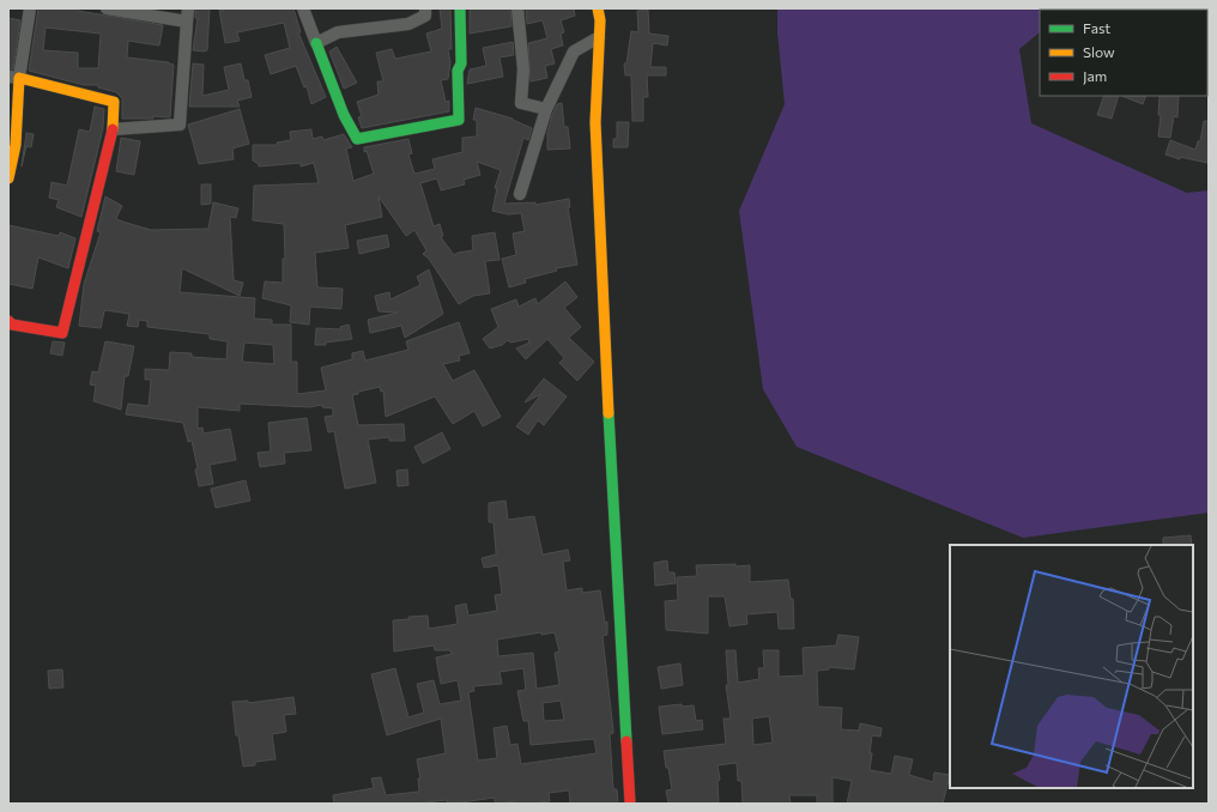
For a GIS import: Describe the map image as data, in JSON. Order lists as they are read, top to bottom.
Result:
{
  "legend": ["Fast", "Slow", "Jam"]
}
